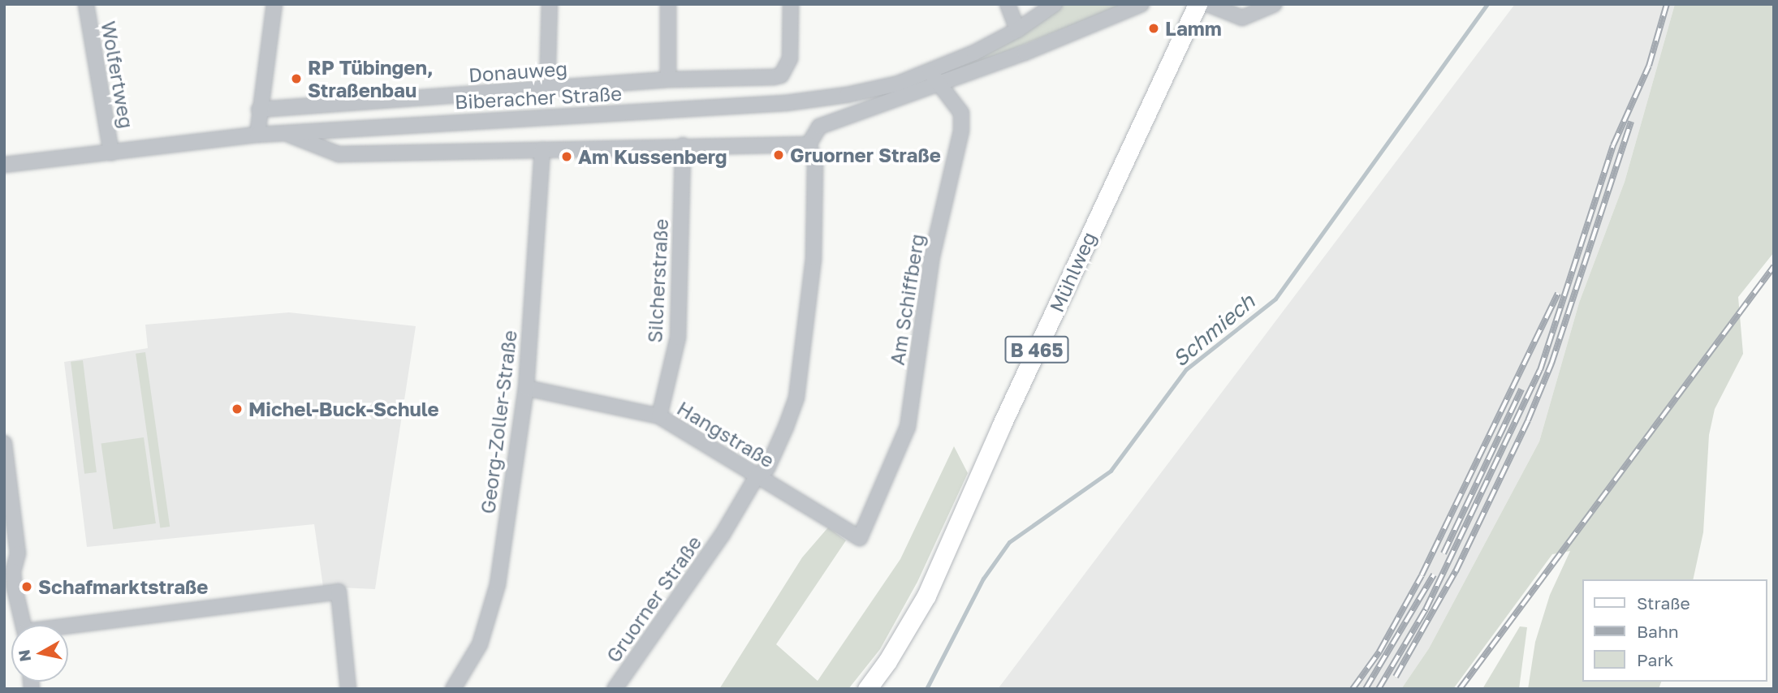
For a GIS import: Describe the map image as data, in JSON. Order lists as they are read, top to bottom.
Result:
{
  "streets": {
    "main road": ["Mühlweg", "B 465"],
    "street": [
      "Donauweg",
      "Wolfertweg",
      "Biberacher Straße",
      "Silcherstraße",
      "Am Schiffberg",
      "Georg-Zoller-Straße",
      "Hangstraße",
      "Gruorner Straße"
    ]
  },
  "crossings": [
    ["Wolfertweg", "Biberacher Straße"],
    ["Biberacher Straße", "Am Schiffberg"],
    ["Silcherstraße", "Hangstraße"],
    ["Am Schiffberg", "Hangstraße"],
    ["Georg-Zoller-Straße", "Hangstraße"],
    ["Hangstraße", "Gruorner Straße"]
  ],
  "water": ["Schmiech"],
  "places": [
    "Lamm",
    "RP Tübingen, Straßenbau",
    "Gruorner Straße",
    "Am Kussenberg",
    "Michel-Buck-Schule",
    "Schafmarktstraße"
  ],
  "legend": ["Straße", "Bahn", "Park"],
  "north": "left"
}
